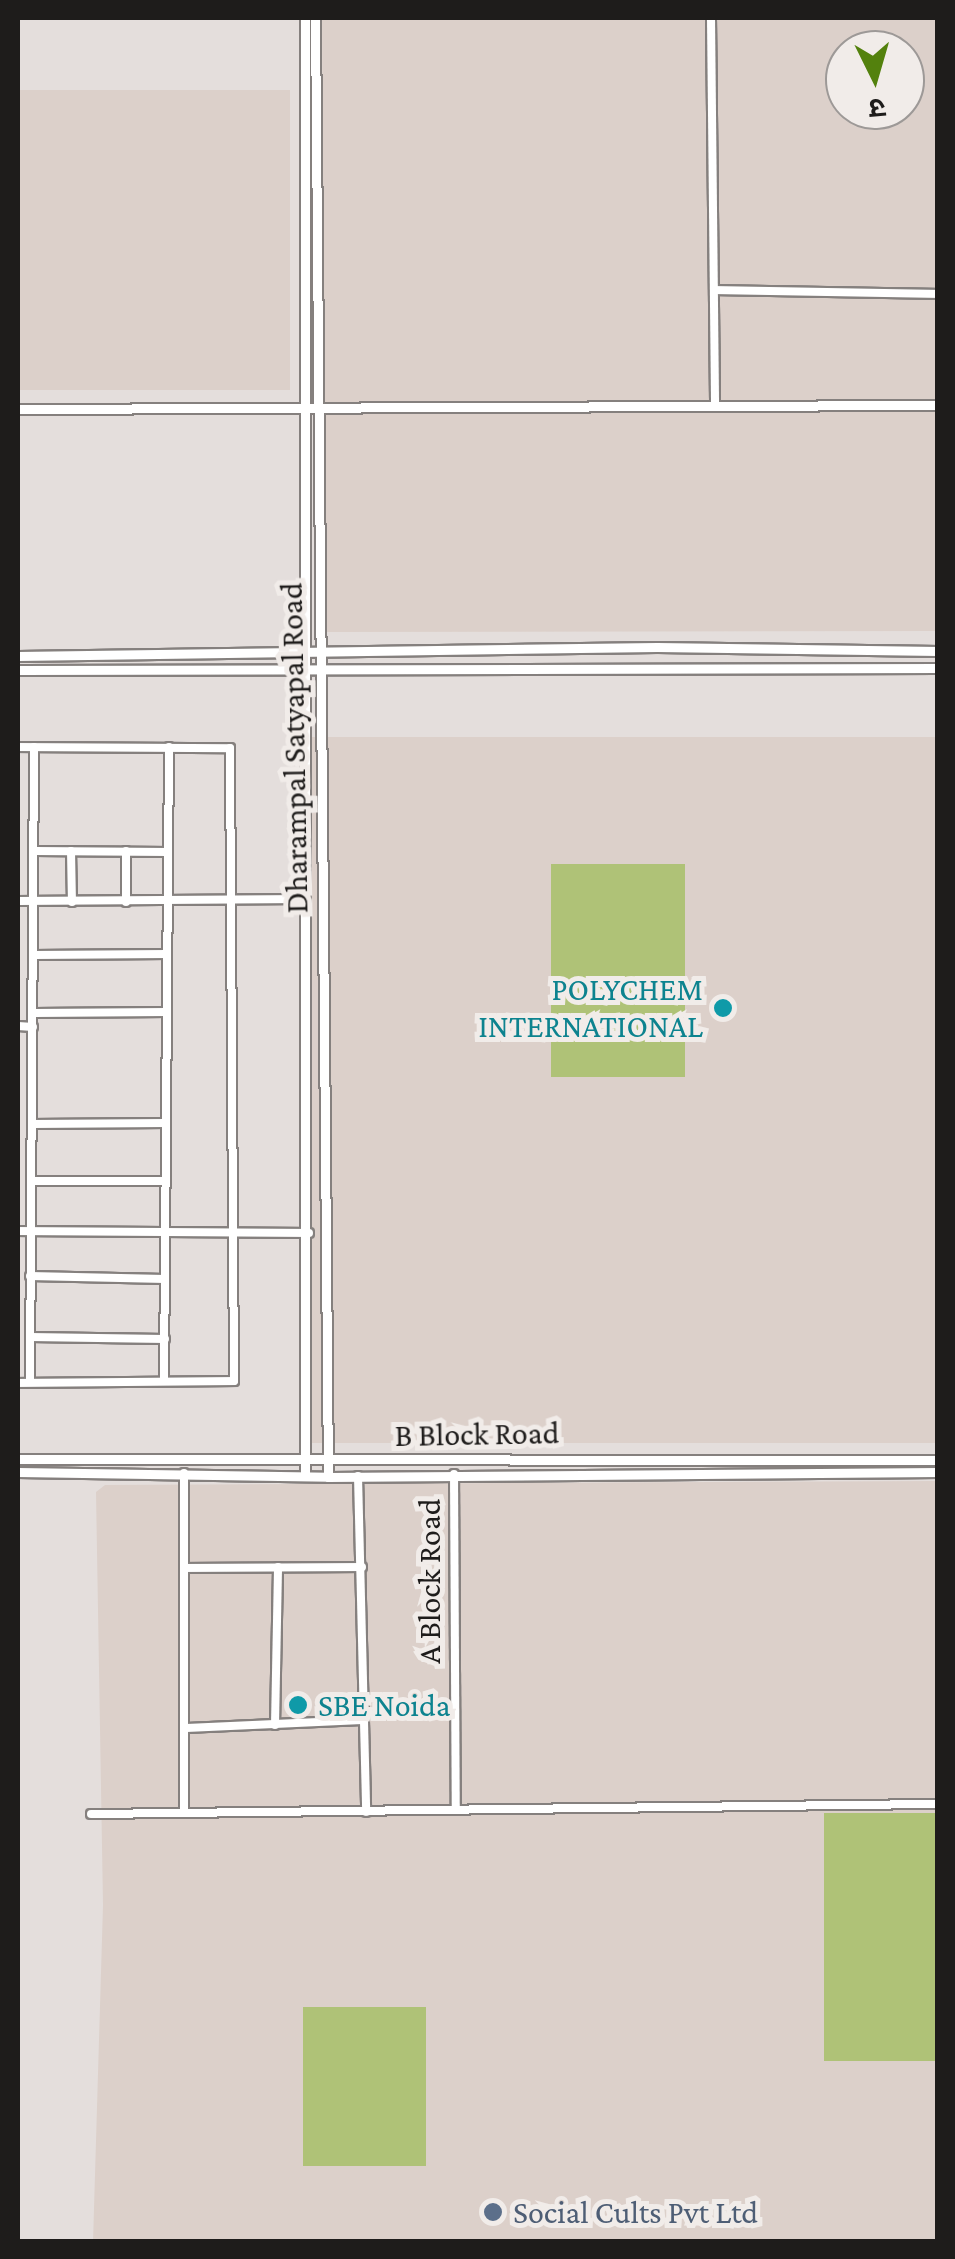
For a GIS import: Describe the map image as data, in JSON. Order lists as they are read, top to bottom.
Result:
{
  "streets": {
    "street": ["Dharampal Satyapal Road", "B Block Road", "A Block Road"]
  },
  "crossings": [
    ["Dharampal Satyapal Road", "B Block Road"],
    ["B Block Road", "A Block Road"]
  ],
  "places": ["POLYCHEM INTERNATIONAL", "SBE Noida", "Social Cults Pvt Ltd"],
  "north": "bottom"
}
